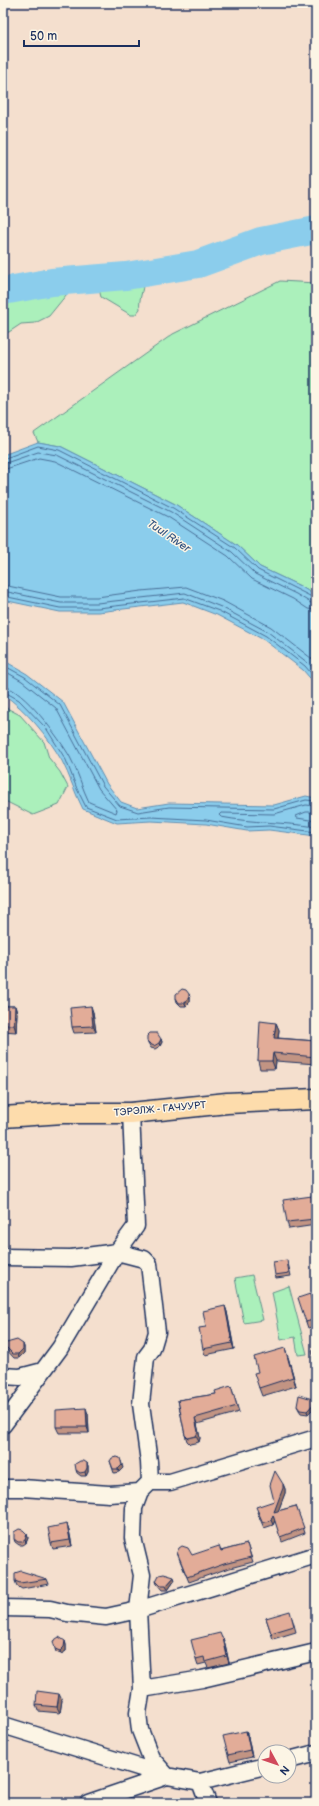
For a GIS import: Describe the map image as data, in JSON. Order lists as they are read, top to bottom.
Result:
{
  "streets": {
    "main road": ["ТЭРЭЛЖ - ГАЧУУРТ"]
  },
  "water": ["Tuul River"],
  "scale_bar": "50 m",
  "north": "bottom right"
}
